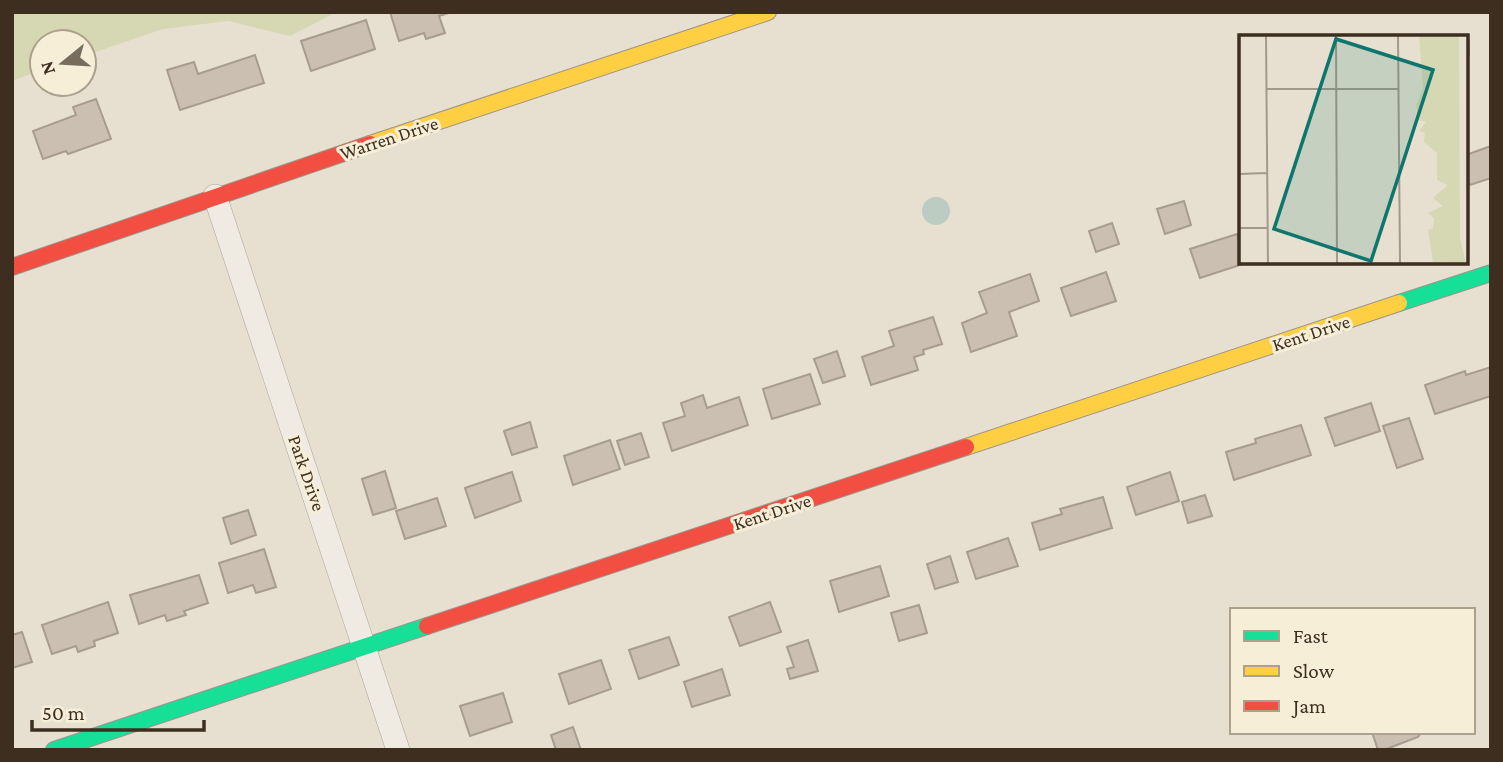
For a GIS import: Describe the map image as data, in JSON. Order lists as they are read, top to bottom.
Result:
{
  "streets": {
    "street": ["Warren Drive", "Kent Drive", "Park Drive"]
  },
  "crossings": [
    ["Warren Drive", "Park Drive"],
    ["Kent Drive", "Park Drive"]
  ],
  "legend": ["Fast", "Slow", "Jam"],
  "scale_bar": "50 m",
  "north": "left"
}
